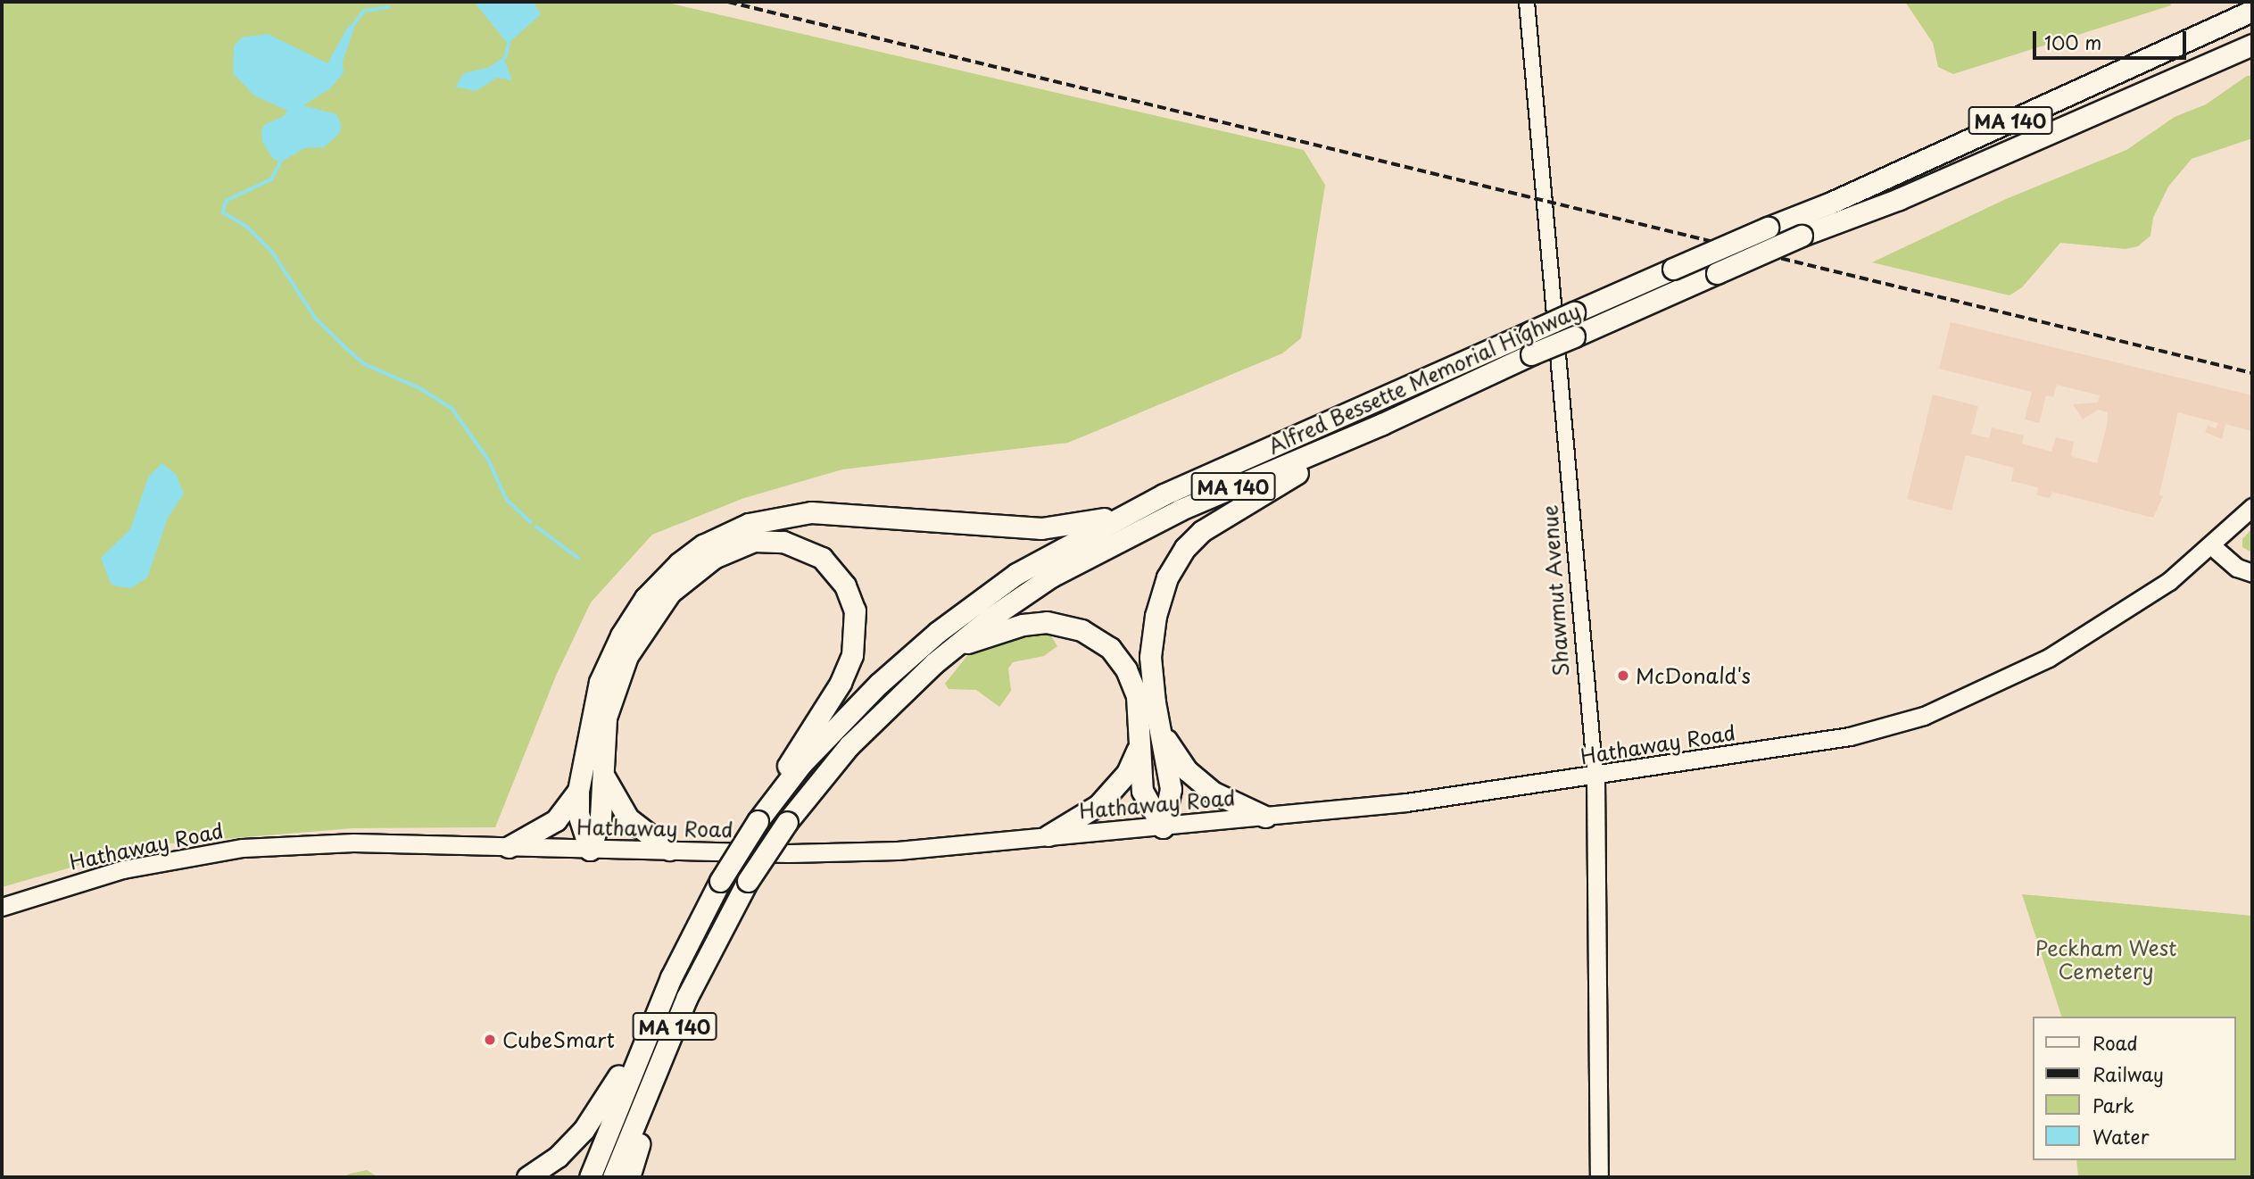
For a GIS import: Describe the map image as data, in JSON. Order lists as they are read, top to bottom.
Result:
{
  "streets": {
    "highway": ["MA 140", "Alfred Bessette Memorial Highway"],
    "main road": ["Shawmut Avenue", "Hathaway Road"]
  },
  "crossings": [
    ["Shawmut Avenue", "Hathaway Road"]
  ],
  "parks": ["Peckham West Cemetery"],
  "places": ["McDonald's", "CubeSmart"],
  "legend": [
    "Road",
    "Railway",
    "Park",
    "Water"
  ],
  "scale_bar": "100 m"
}
